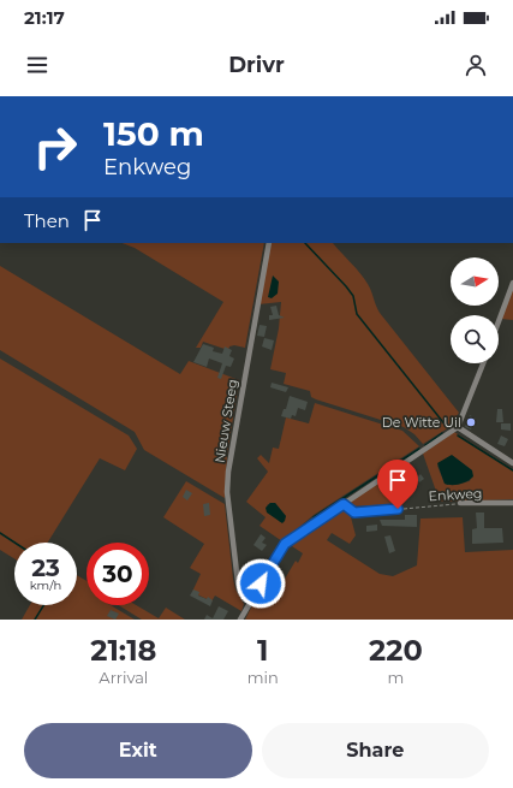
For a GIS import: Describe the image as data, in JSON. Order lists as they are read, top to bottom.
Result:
{
  "streets": {
    "street": ["Nieuw Steeg", "Enkweg"]
  },
  "places": ["De Witte Uil"],
  "north": "right",
  "page": {
    "status": "21:17",
    "header": "Drivr",
    "turn": ["150 m", "Enkweg"],
    "then": "Then",
    "speed": "23 km/h",
    "limit": "30",
    "eta": [
      "21:18",
      "Arrival",
      "1",
      "min",
      "220",
      "m"
    ],
    "buttons": ["Exit", "Share"]
  }
}
